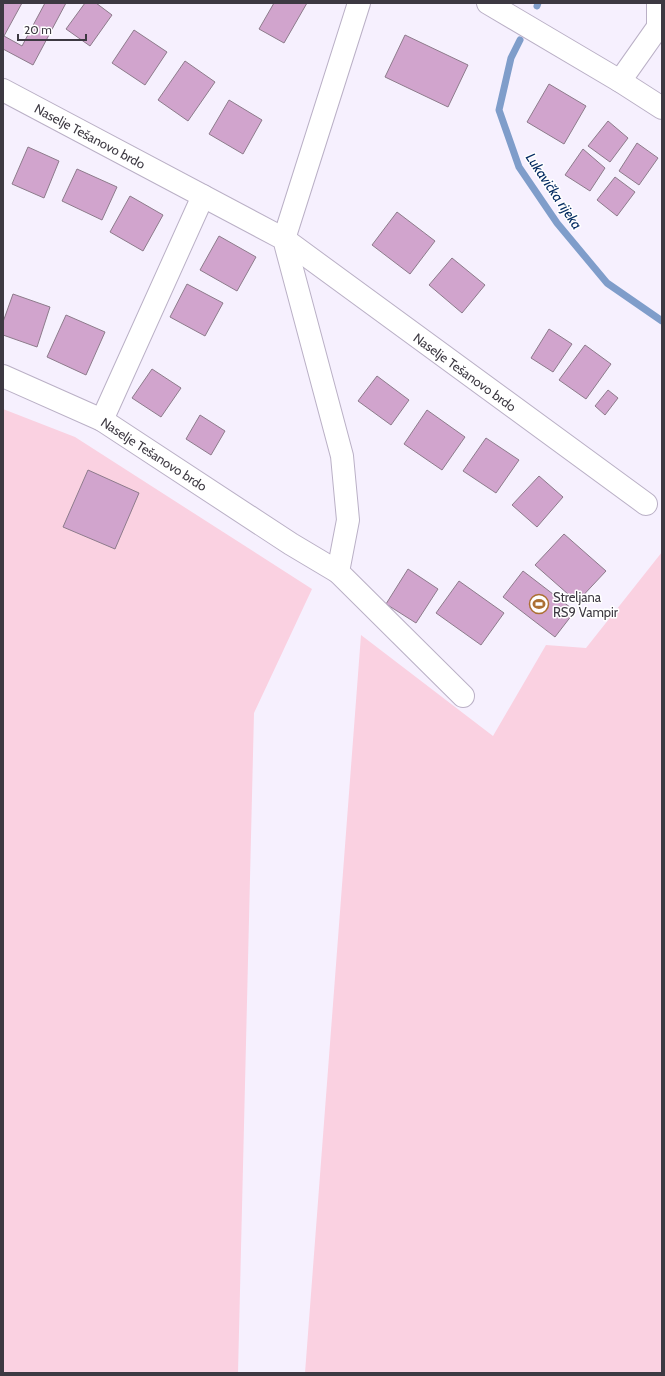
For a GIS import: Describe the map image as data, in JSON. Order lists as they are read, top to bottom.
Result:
{
  "streets": {
    "street": ["Naselje Tešanovo brdo"]
  },
  "water": ["Lukavička rijeka"],
  "places": {
    "sports": ["Streljana RS9 Vampir"]
  },
  "scale_bar": "20 m"
}
